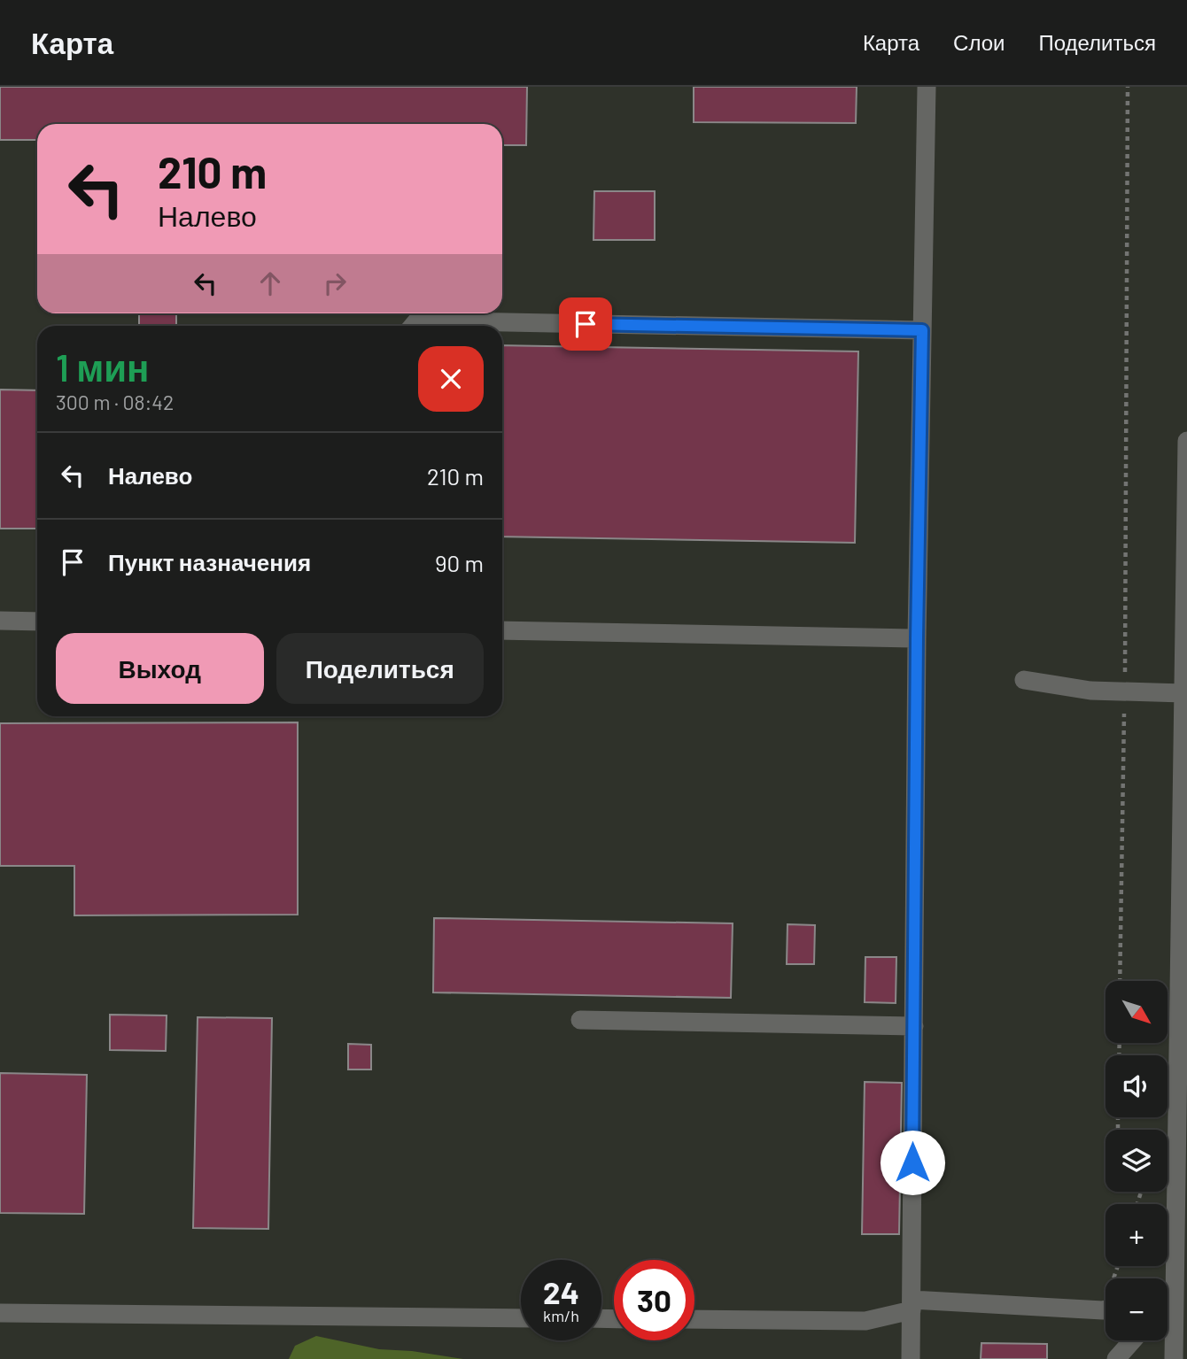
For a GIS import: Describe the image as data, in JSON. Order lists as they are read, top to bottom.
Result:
{
  "north": "bottom right",
  "page": {
    "header": "Карта",
    "nav": ["Карта", "Слои", "Поделиться"],
    "turn": ["210 m", "Налево"],
    "heading": ["1 мин", "300 m · 08:42"],
    "list": [
      {
        "name": "Налево",
        "value": "210 m"
      },
      {
        "name": "Пункт назначения",
        "value": "90 m"
      }
    ],
    "buttons": ["Выход", "Поделиться"],
    "map_buttons": ["+", "−"],
    "speed": "24 km/h",
    "limit": "30"
  }
}
